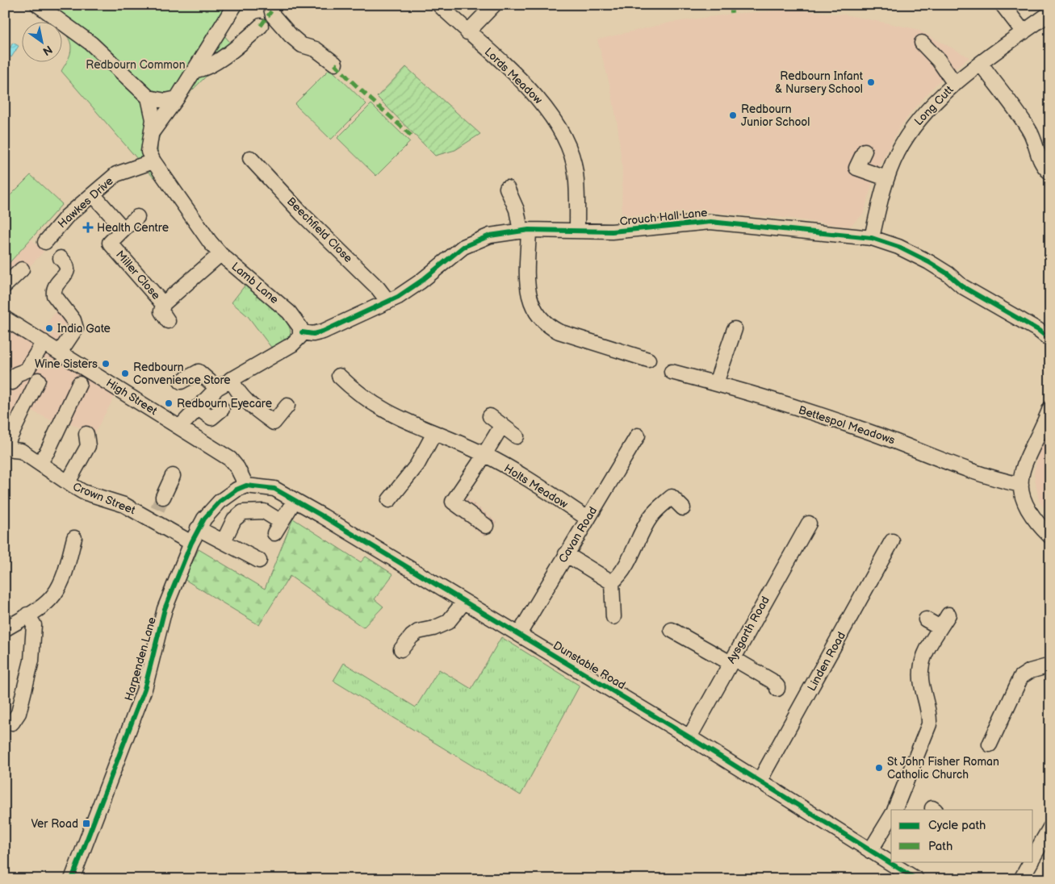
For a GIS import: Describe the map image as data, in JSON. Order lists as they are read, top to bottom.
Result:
{
  "streets": {
    "street": [
      "Lords Meadow",
      "Long Cutt",
      "Hawkes Drive",
      "Crouch Hall Lane",
      "Beechfield Close",
      "Miller Close",
      "Lamb Lane",
      "High Street",
      "Bettespol Meadows",
      "Holts Meadow",
      "Crown Street",
      "Cavan Road",
      "Aysgarth Road",
      "Harpenden Lane",
      "Linden Road",
      "Dunstable Road"
    ]
  },
  "crossings": [
    ["Lords Meadow", "Crouch Hall Lane"],
    ["Long Cutt", "Crouch Hall Lane"],
    ["Hawkes Drive", "Lamb Lane"],
    ["Crouch Hall Lane", "Beechfield Close"],
    ["Crouch Hall Lane", "Lamb Lane"],
    ["Miller Close", "Lamb Lane"],
    ["High Street", "Harpenden Lane"],
    ["High Street", "Dunstable Road"],
    ["Holts Meadow", "Cavan Road"],
    ["Crown Street", "Harpenden Lane"],
    ["Cavan Road", "Dunstable Road"],
    ["Aysgarth Road", "Dunstable Road"],
    ["Harpenden Lane", "Dunstable Road"],
    ["Linden Road", "Dunstable Road"]
  ],
  "parks": ["Redbourn Common"],
  "places": {
    "other": [
      "Redbourn Infant & Nursery School",
      "Redbourn Junior School",
      "India Gate",
      "Wine Sisters",
      "Redbourn Convenience Store",
      "Redbourn Eyecare",
      "St John Fisher Roman Catholic Church"
    ],
    "health": ["Health Centre"],
    "transit": ["Ver Road"]
  },
  "legend": ["Cycle path", "Path"],
  "north": "bottom right"
}
